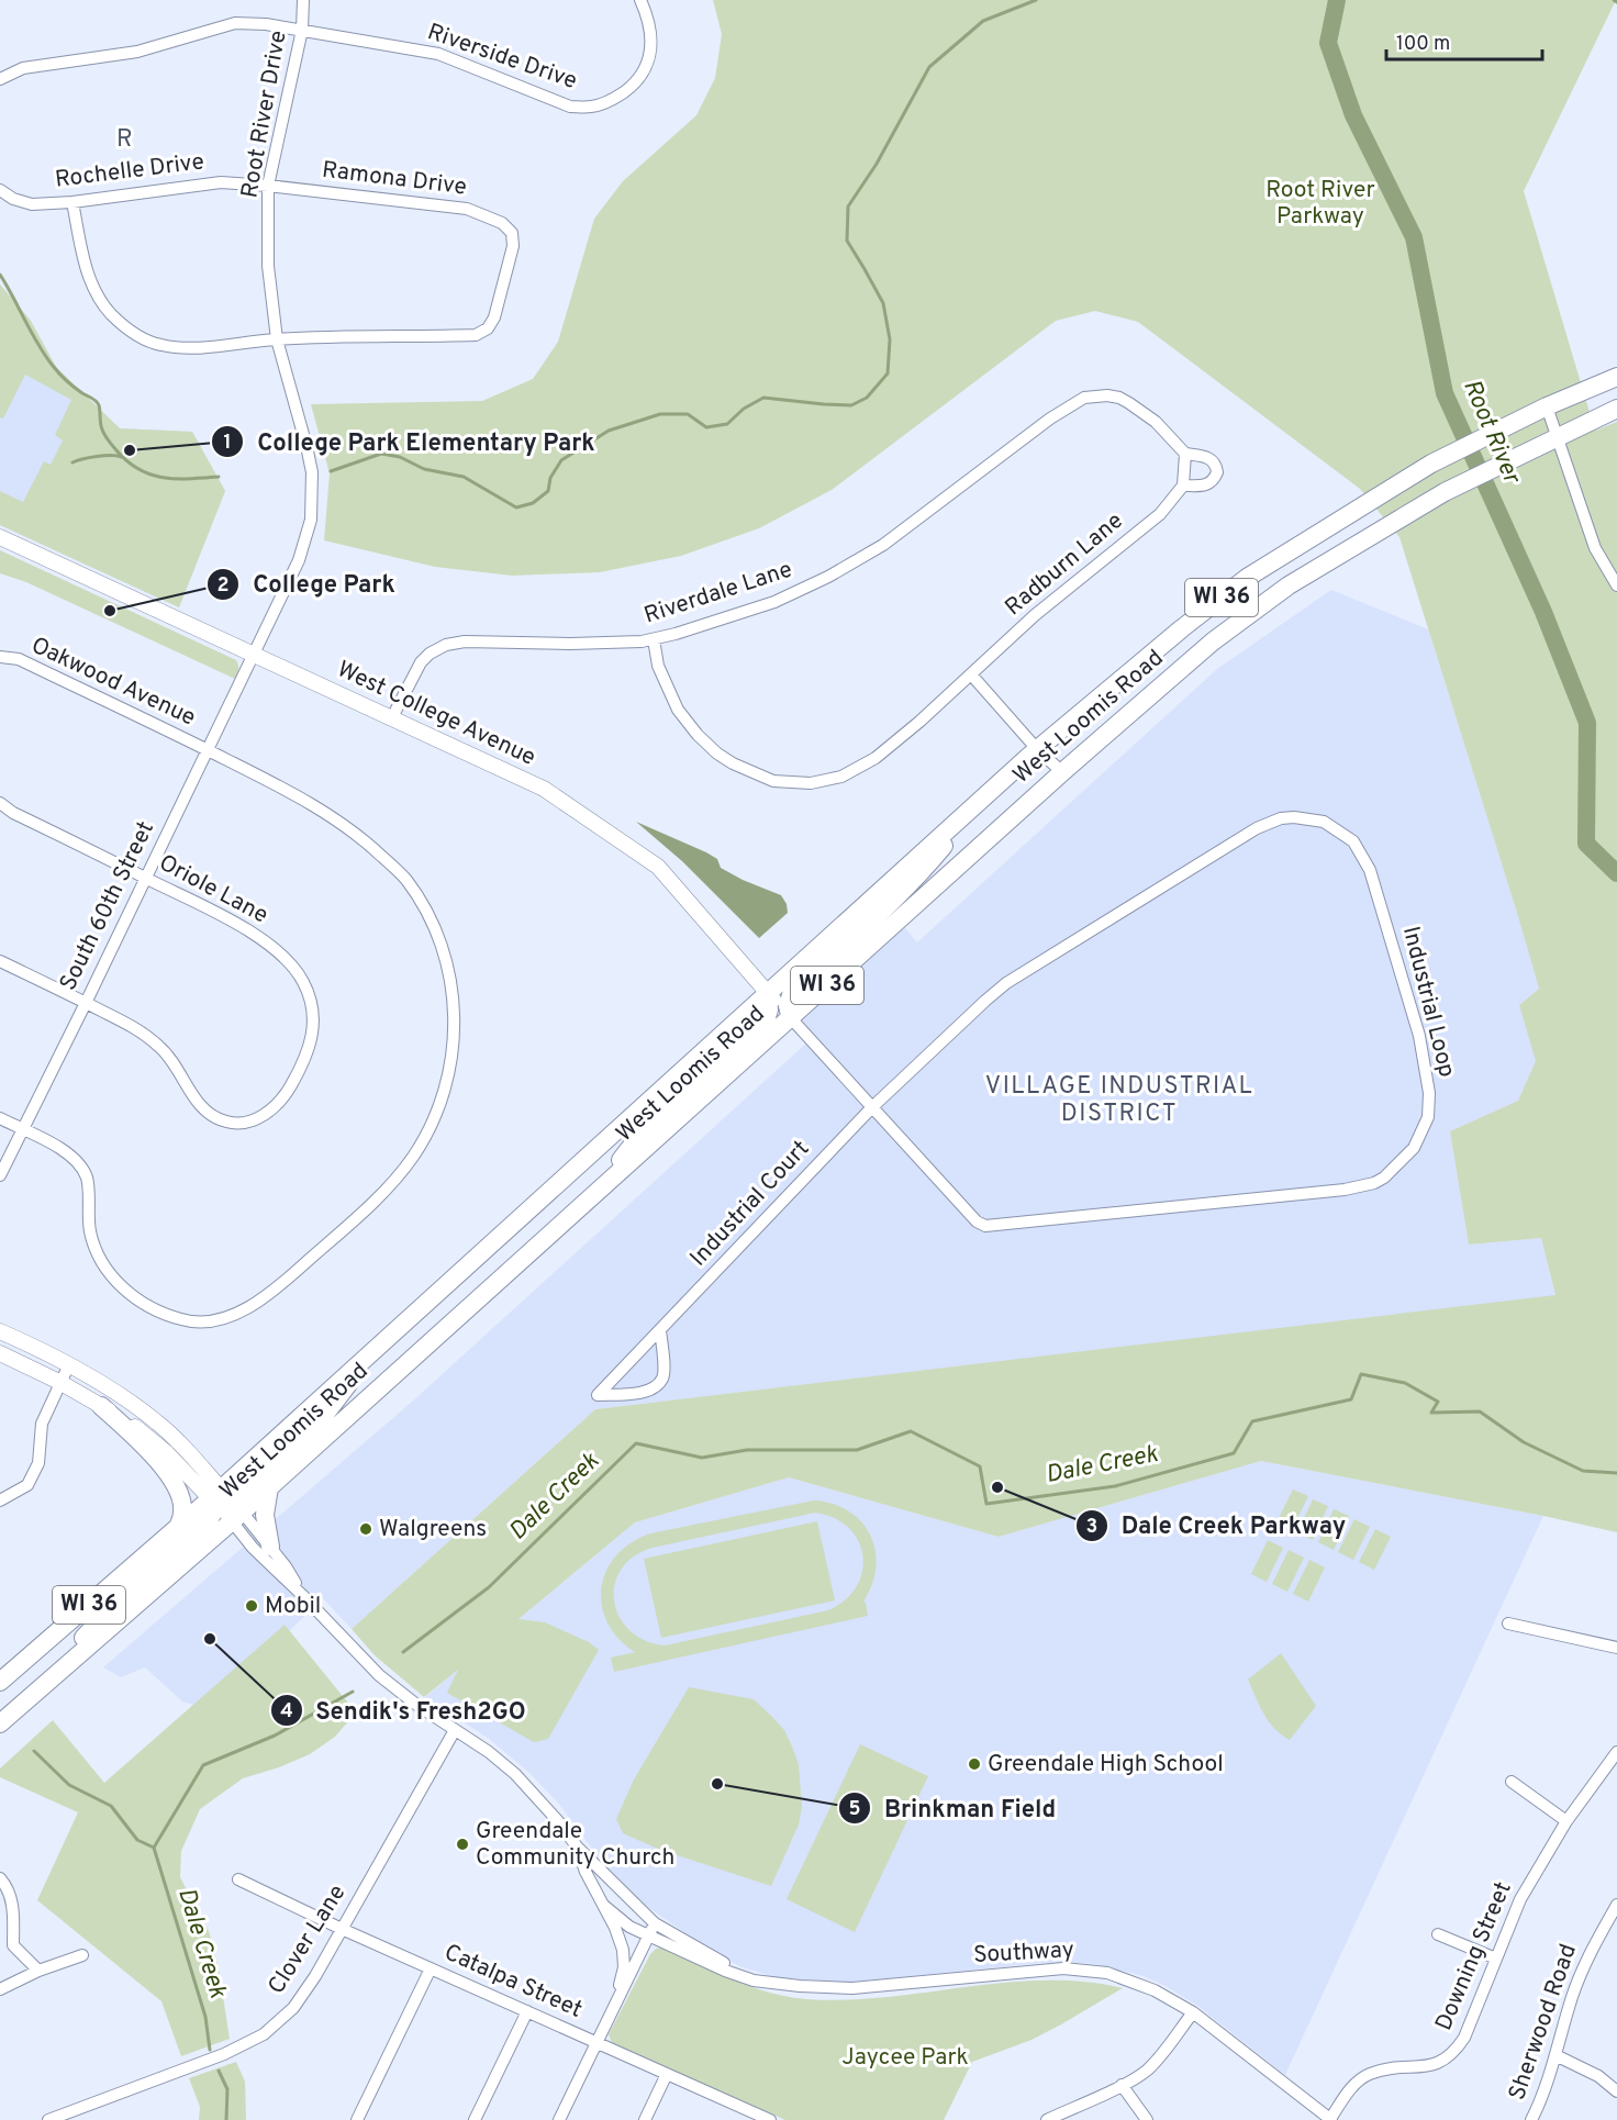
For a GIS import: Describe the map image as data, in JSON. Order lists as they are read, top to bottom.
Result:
{
  "streets": {
    "main road": ["WI 36", "West Loomis Road"],
    "street": [
      "Riverside Drive",
      "Root River Drive",
      "Rochelle Drive",
      "Ramona Drive",
      "Radburn Lane",
      "Riverdale Lane",
      "Oakwood Avenue",
      "West College Avenue",
      "Oriole Lane",
      "South 60th Street",
      "Industrial Loop",
      "Industrial Court",
      "Clover Lane",
      "Southway",
      "Downing Street",
      "Catalpa Street",
      "Sherwood Road"
    ]
  },
  "crossings": [
    ["Riverside Drive", "Root River Drive"],
    ["Root River Drive", "Rochelle Drive"],
    ["Root River Drive", "Ramona Drive"],
    ["Root River Drive", "West College Avenue"],
    ["Root River Drive", "South 60th Street"],
    ["Rochelle Drive", "Ramona Drive"],
    ["Radburn Lane", "Riverdale Lane"],
    ["Riverdale Lane", "West College Avenue"],
    ["Oakwood Avenue", "South 60th Street"],
    ["West College Avenue", "West Loomis Road"],
    ["West College Avenue", "South 60th Street"],
    ["West College Avenue", "Industrial Loop"],
    ["West Loomis Road", "Industrial Loop"],
    ["West Loomis Road", "Southway"],
    ["Oriole Lane", "South 60th Street"],
    ["Industrial Loop", "Industrial Court"],
    ["Clover Lane", "Southway"],
    ["Clover Lane", "Catalpa Street"],
    ["Southway", "Downing Street"]
  ],
  "districts": ["R", "VILLAGE INDUSTRIAL DISTRICT"],
  "water": ["Root River", "Dale Creek"],
  "parks": ["Root River Parkway", "Jaycee Park"],
  "places": [
    "College Park Elementary Park",
    "College Park",
    "Dale Creek Parkway",
    "Walgreens",
    "Mobil",
    "Sendik's Fresh2GO",
    "Greendale High School",
    "Brinkman Field",
    "Greendale Community Church"
  ],
  "scale_bar": "100 m"
}
